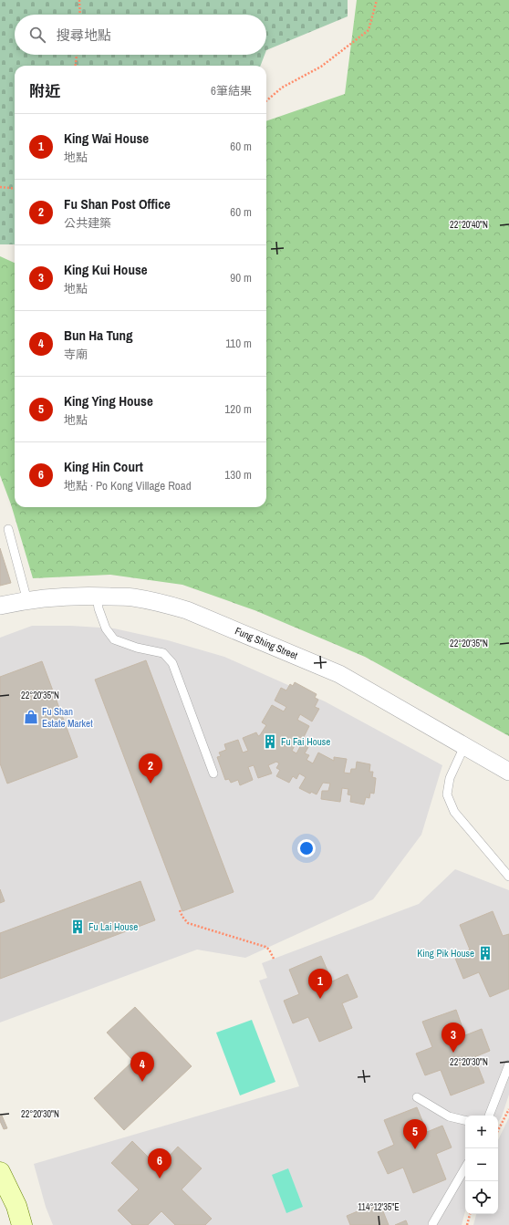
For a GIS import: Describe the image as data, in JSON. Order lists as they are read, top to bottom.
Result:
{
  "streets": {
    "street": ["Fung Shing Street"]
  },
  "places": {
    "shop": ["Fu Shan Estate Market"],
    "building": ["Fu Fai House", "Fu Lai House", "King Pik House"]
  },
  "page": {
    "search": "搜尋地點",
    "heading": ["附近", "6筆結果"],
    "list": [
      {
        "mark": "1",
        "name": "King Wai House",
        "note": "地點",
        "value": "60 m"
      },
      {
        "mark": "2",
        "name": "Fu Shan Post Office",
        "note": "公共建築",
        "value": "60 m"
      },
      {
        "mark": "3",
        "name": "King Kui House",
        "note": "地點",
        "value": "90 m"
      },
      {
        "mark": "4",
        "name": "Bun Ha Tung",
        "note": "寺廟",
        "value": "110 m"
      },
      {
        "mark": "5",
        "name": "King Ying House",
        "note": "地點",
        "value": "120 m"
      },
      {
        "mark": "6",
        "name": "King Hin Court",
        "note": "地點 · Po Kong Village Road",
        "value": "130 m"
      }
    ],
    "pins": [
      "2",
      "1",
      "3",
      "4",
      "5",
      "6"
    ],
    "map_buttons": ["+", "−"]
  },
  "coordinates": [
    "22°20'40\"N",
    "22°20'35\"N",
    "22°20'30\"N",
    "114°12'35\"E"
  ]
}
